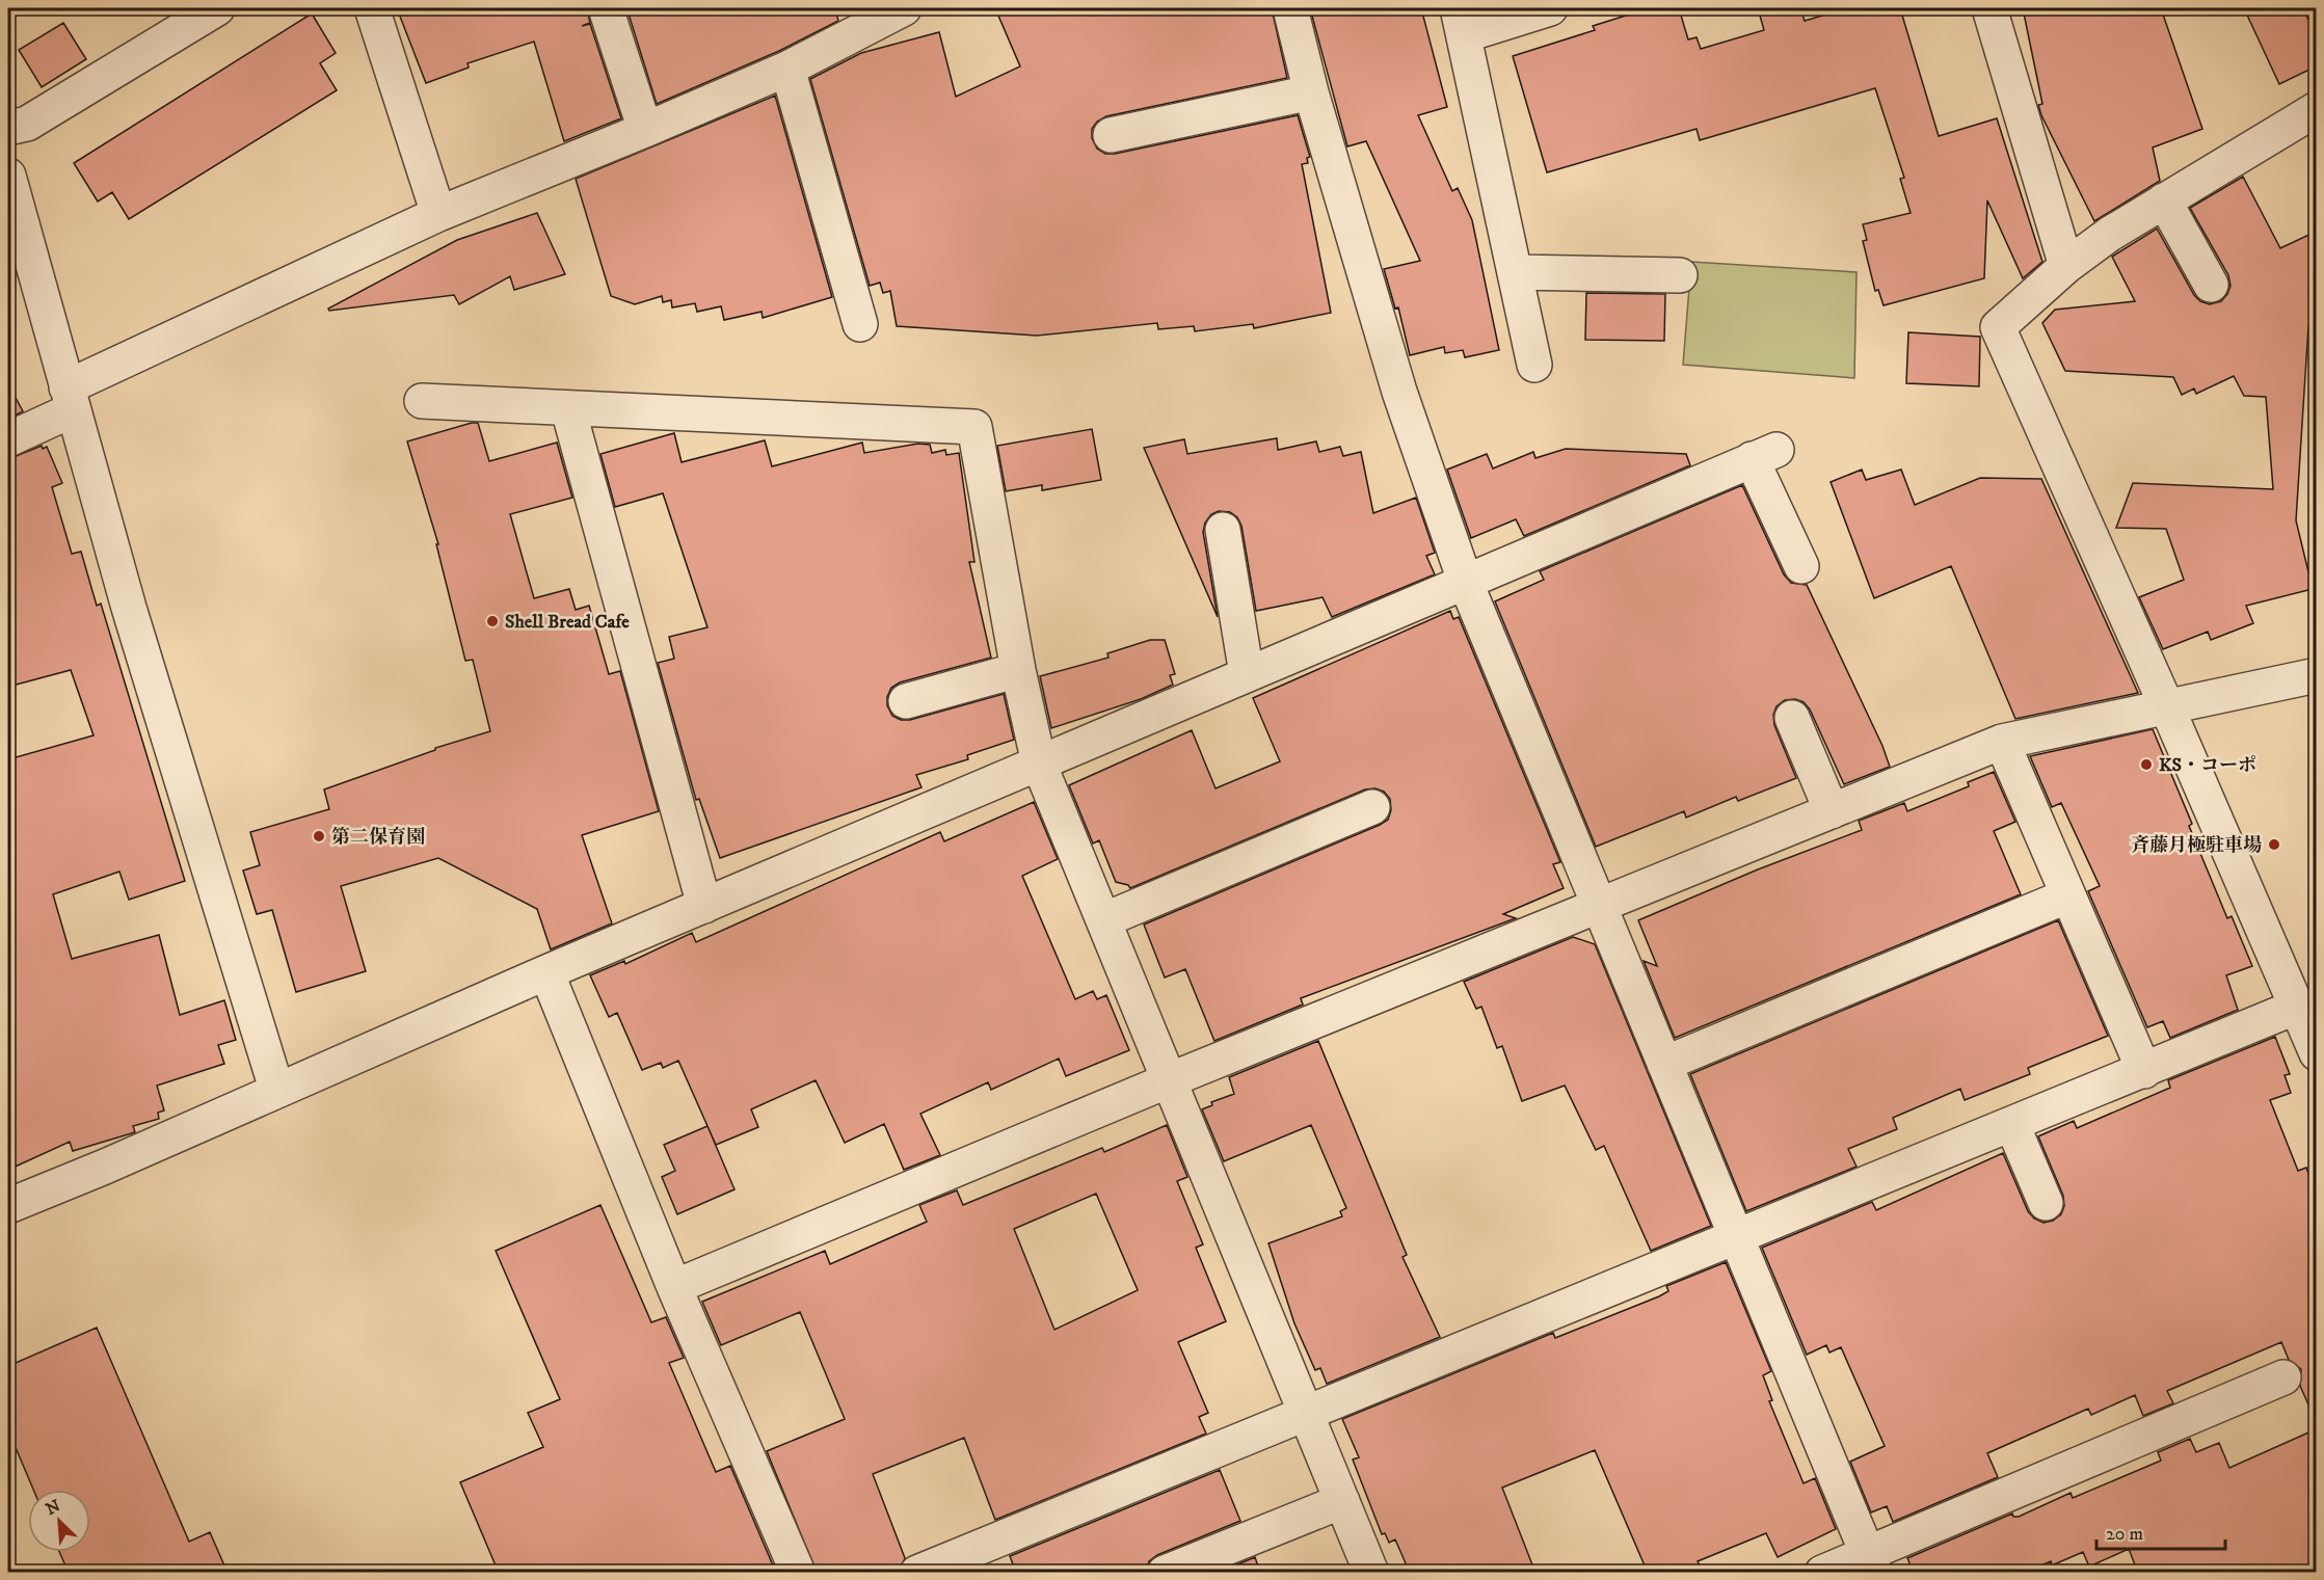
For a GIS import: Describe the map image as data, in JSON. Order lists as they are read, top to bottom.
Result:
{
  "places": [
    "Shell Bread Cafe",
    "KS・コーポ",
    "第二保育園",
    "斉藤月極駐車場"
  ],
  "scale_bar": "20 m",
  "north": "top left"
}
